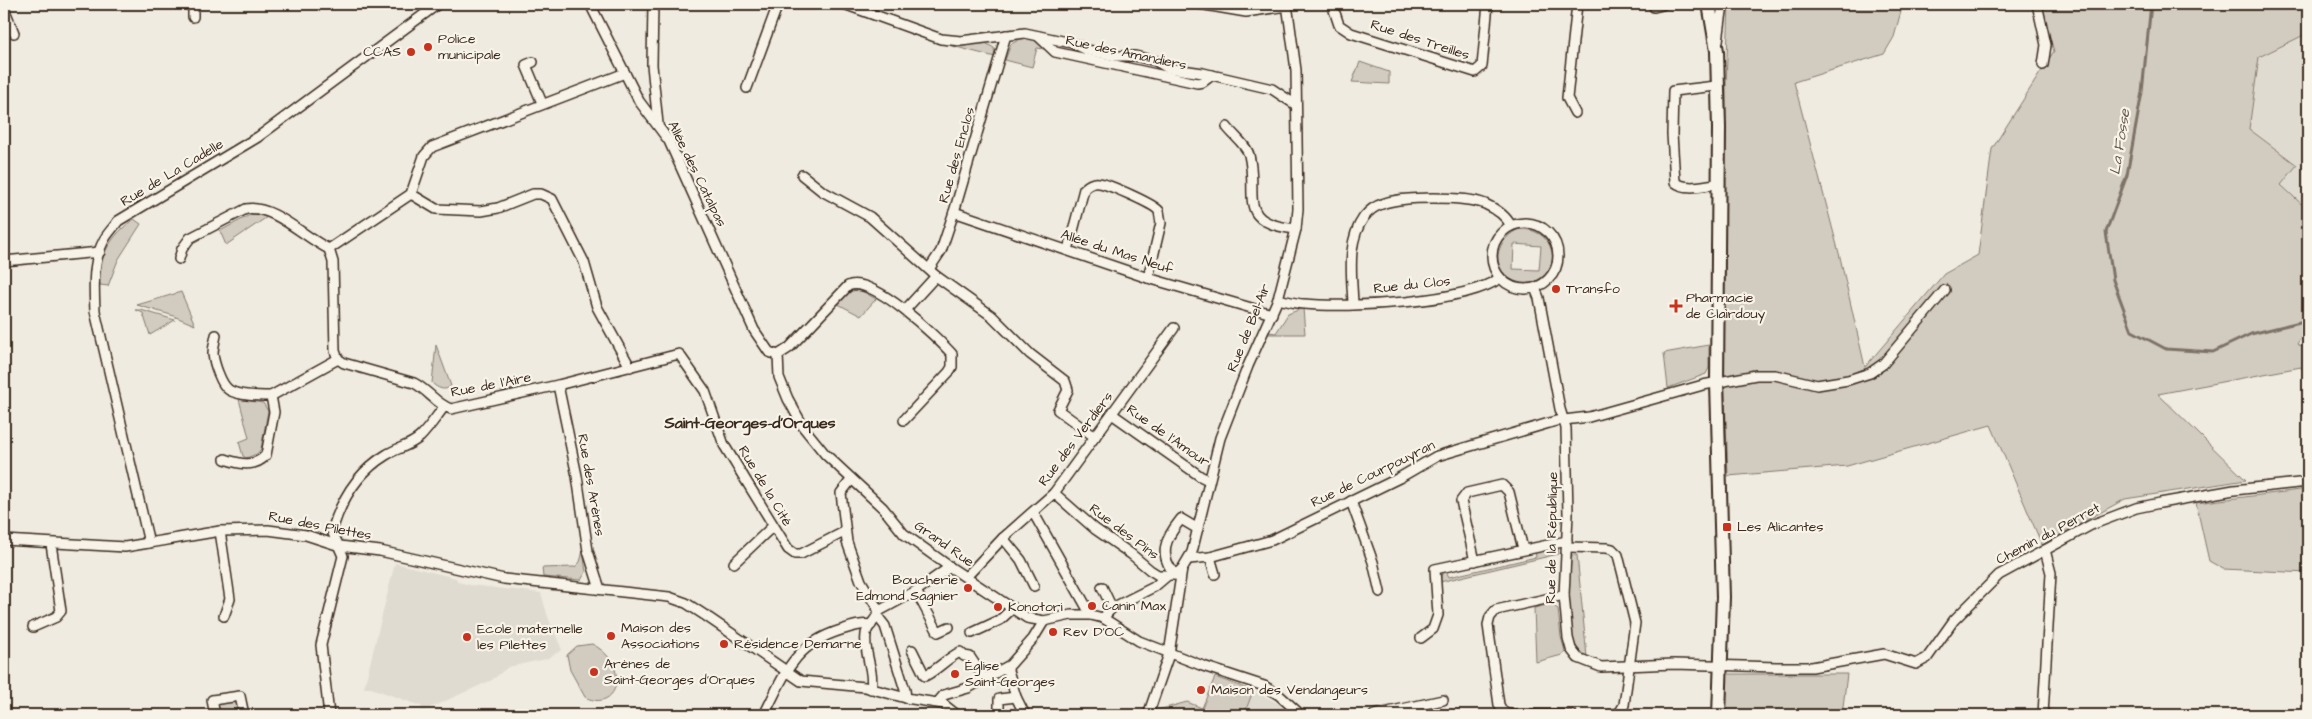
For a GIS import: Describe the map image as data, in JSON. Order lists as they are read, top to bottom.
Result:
{
  "streets": {
    "street": [
      "Rue des Treilles",
      "Rue des Amandiers",
      "Rue des Enclos",
      "Rue de La Cadelle",
      "Allée des Catalpas",
      "Allée du Mas Neuf",
      "Rue du Clos",
      "Rue de Bel-Air",
      "Rue de l'Aire",
      "Rue de l'Amour",
      "Rue des Verdiers",
      "Rue de Courpouyran",
      "Rue des Arènes",
      "Rue de la Cité",
      "Rue des Pilettes",
      "Rue des Pins",
      "Chemin du Perret",
      "Rue de la République",
      "Grand Rue"
    ]
  },
  "crossings": [
    ["Rue des Amandiers", "Rue des Enclos"],
    ["Rue des Amandiers", "Rue de Bel-Air"],
    ["Rue des Enclos", "Allée du Mas Neuf"],
    ["Rue de La Cadelle", "Rue des Pilettes"],
    ["Allée des Catalpas", "Grand Rue"],
    ["Allée du Mas Neuf", "Rue de Bel-Air"],
    ["Rue du Clos", "Rue de Bel-Air"],
    ["Rue du Clos", "Rue de la République"],
    ["Rue de Bel-Air", "Rue de l'Amour"],
    ["Rue de Bel-Air", "Rue de Courpouyran"],
    ["Rue de Bel-Air", "Rue des Pins"],
    ["Rue de l'Aire", "Rue des Arènes"],
    ["Rue de l'Aire", "Rue de la Cité"],
    ["Rue de l'Amour", "Rue des Verdiers"],
    ["Rue des Verdiers", "Rue des Pins"],
    ["Rue des Verdiers", "Grand Rue"],
    ["Rue de Courpouyran", "Rue de la République"],
    ["Rue des Arènes", "Rue des Pilettes"],
    ["Chemin du Perret", "Rue de la République"]
  ],
  "districts": ["Saint-Georges-d'Orques"],
  "water": ["La Fosse"],
  "places": {
    "other": [
      "Police municipale",
      "CCAS",
      "Transfo",
      "Boucherie Edmond Sagnier",
      "Canin Max",
      "Konotori",
      "Rev D'OC",
      "Maison des Associations",
      "Ecole maternelle les Pilettes",
      "Résidence Demarne",
      "Arènes de Saint-Georges d'Orques",
      "Église Saint-Georges",
      "Maison des Vendangeurs"
    ],
    "health": ["Pharmacie de Clairdouy"],
    "transit": ["Les Alicantes"]
  }
}
